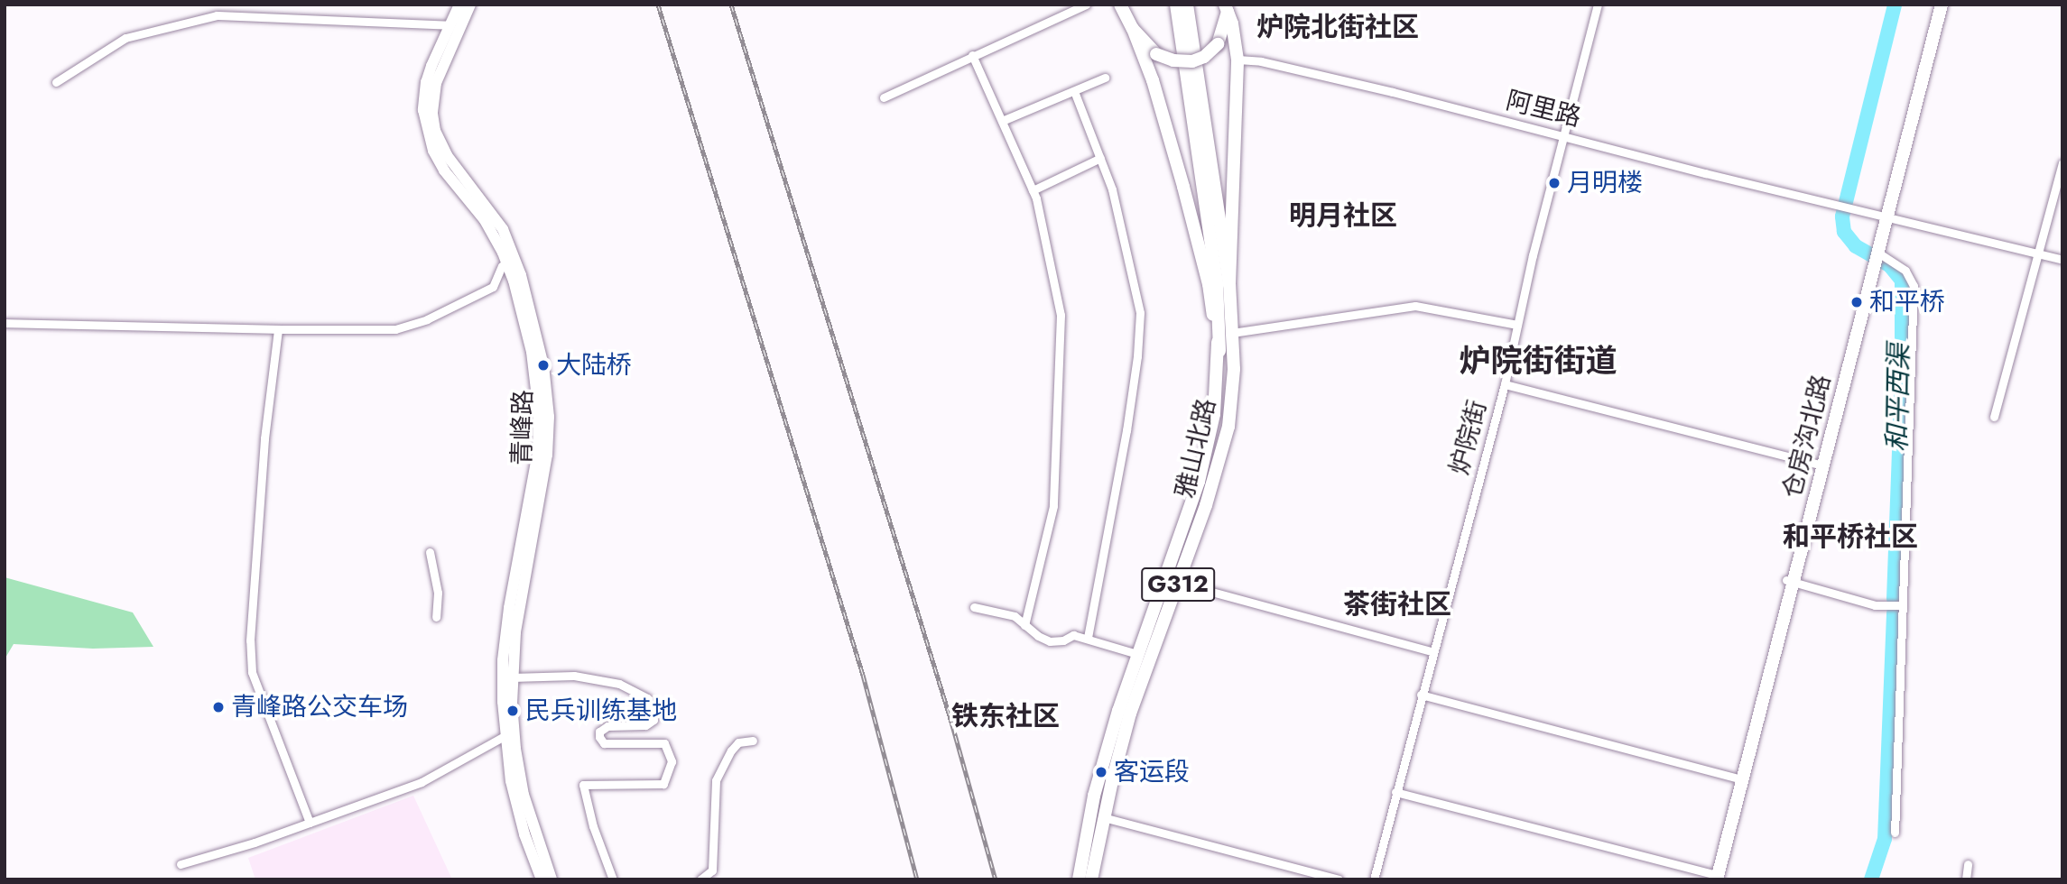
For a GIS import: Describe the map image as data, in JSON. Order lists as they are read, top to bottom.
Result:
{
  "streets": {
    "main road": [
      "青峰路",
      "仓房沟北路",
      "雅山北路",
      "G312"
    ],
    "street": ["阿里路", "炉院街"]
  },
  "crossings": [
    ["阿里路", "仓房沟北路"],
    ["阿里路", "炉院街"],
    ["阿里路", "雅山北路"],
    ["雅山北路", "G312"]
  ],
  "districts": [
    "炉院北街社区",
    "明月社区",
    "炉院街街道",
    "和平桥社区",
    "茶街社区",
    "铁东社区"
  ],
  "water": ["和平西渠"],
  "places": [
    "月明楼",
    "和平桥",
    "大陆桥",
    "青峰路公交车场",
    "民兵训练基地",
    "客运段"
  ]
}
